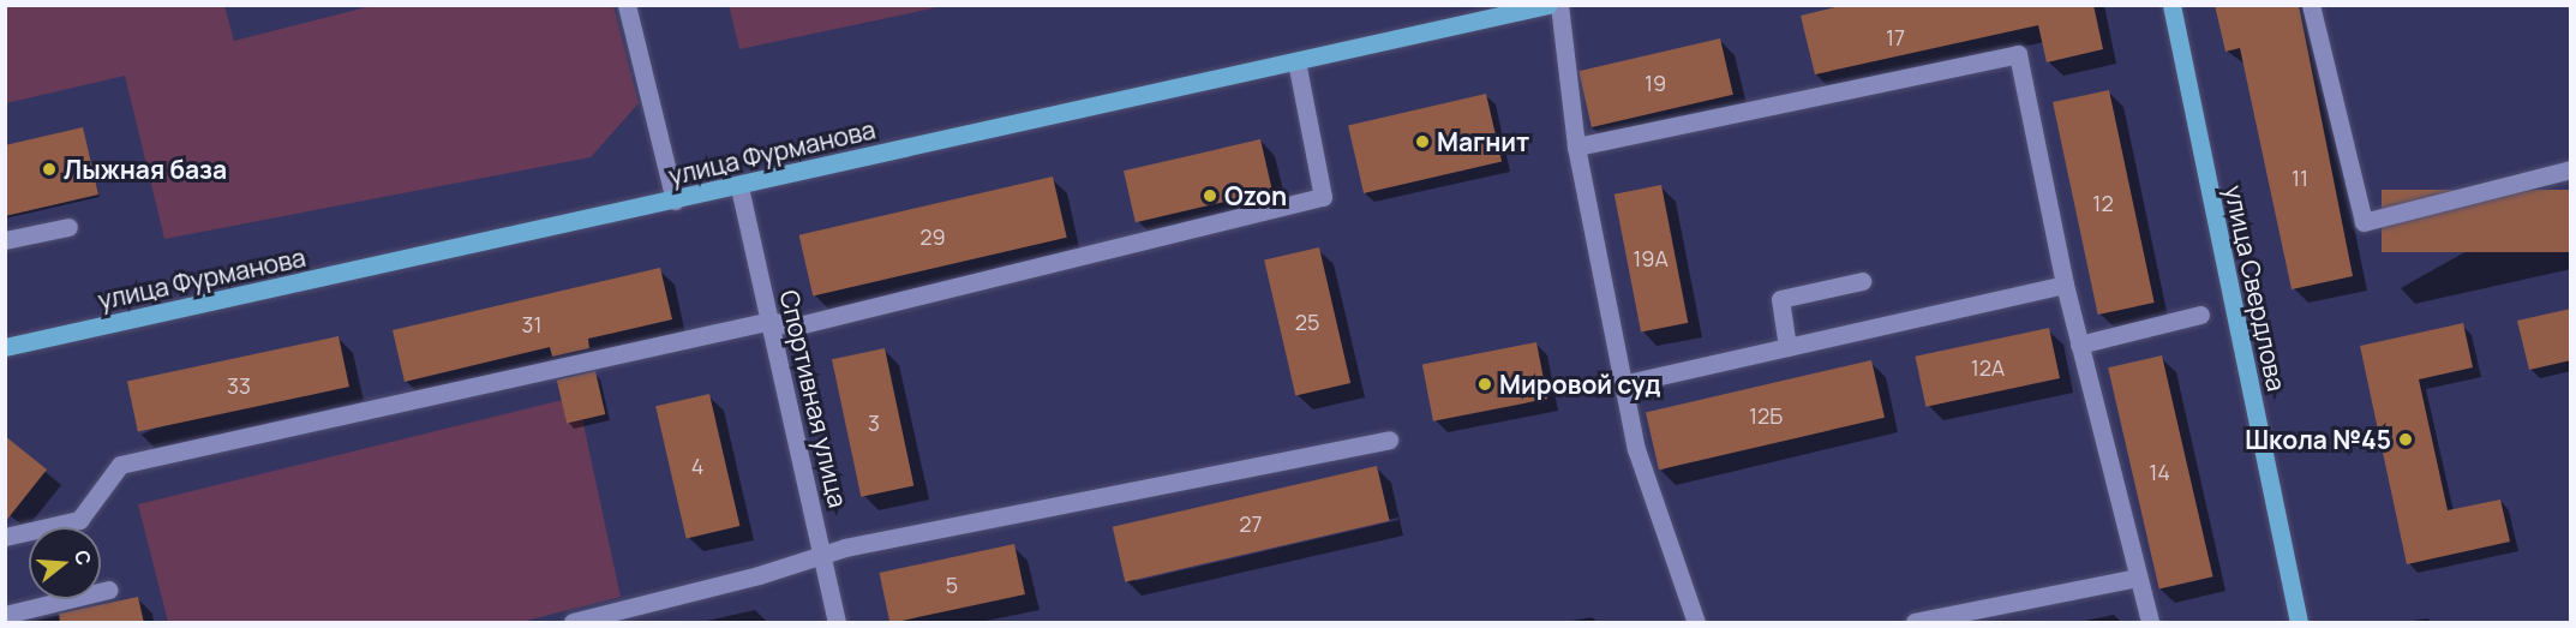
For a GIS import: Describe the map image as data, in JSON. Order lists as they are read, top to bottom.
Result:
{
  "streets": {
    "main road": ["улица Фурманова", "улица Свердлова"],
    "street": ["Спортивная улица"]
  },
  "crossings": [
    ["улица Фурманова", "Спортивная улица"]
  ],
  "places": [
    "Магнит",
    "Лыжная база",
    "Ozon",
    "Мировой суд",
    "Школа №45"
  ],
  "house_numbers": [
    "17",
    "19",
    "11",
    "12",
    "29",
    "19А",
    "25",
    "31",
    "12А",
    "33",
    "12Б",
    "3",
    "4",
    "14",
    "27",
    "5"
  ],
  "north": "right"
}
